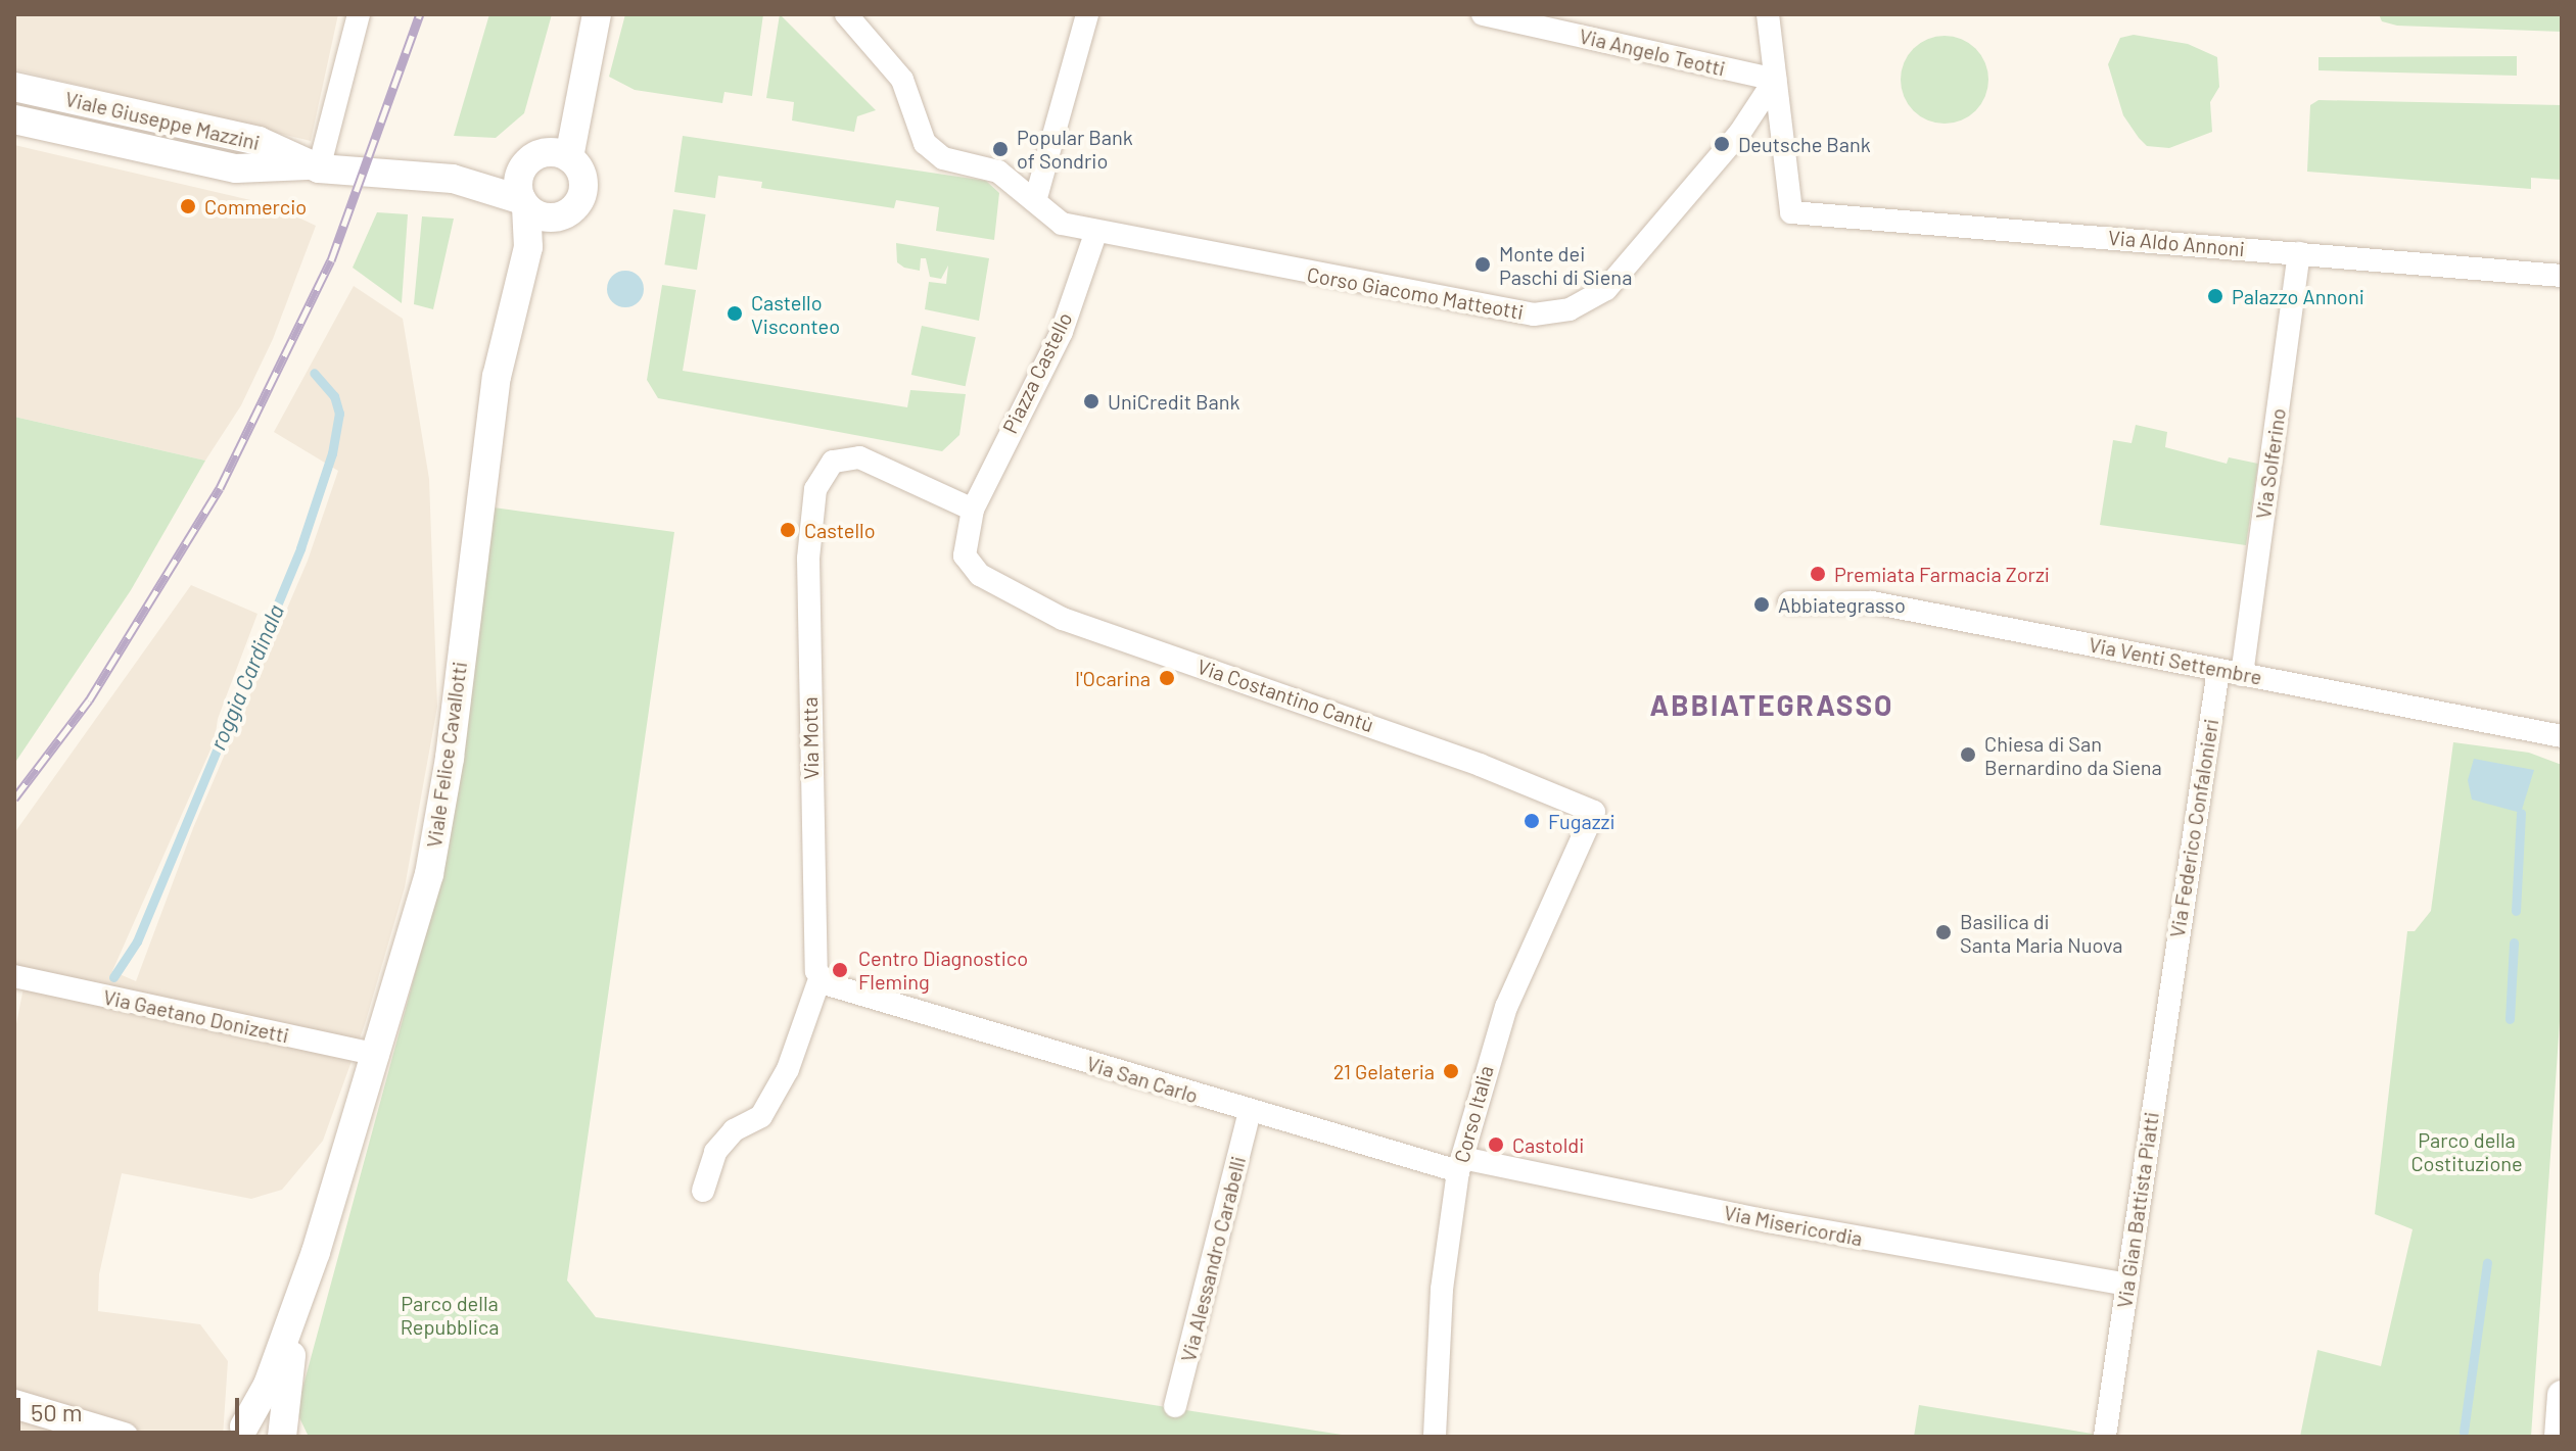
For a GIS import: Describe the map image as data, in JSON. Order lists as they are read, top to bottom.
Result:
{
  "streets": {
    "street": [
      "Via Angelo Teotti",
      "Viale Giuseppe Mazzini",
      "Via Aldo Annoni",
      "Corso Giacomo Matteotti",
      "Piazza Castello",
      "Via Solferino",
      "Via Venti Settembre",
      "Via Costantino Cantù",
      "Via Motta",
      "Viale Felice Cavallotti",
      "Via Federico Confalonieri",
      "Via Gaetano Donizetti",
      "Via San Carlo",
      "Corso Italia",
      "Via Gian Battista Piatti",
      "Via Misericordia",
      "Via Alessandro Carabelli"
    ]
  },
  "crossings": [
    ["Via Angelo Teotti", "Via Aldo Annoni"],
    ["Via Angelo Teotti", "Corso Giacomo Matteotti"],
    ["Viale Giuseppe Mazzini", "Viale Felice Cavallotti"],
    ["Via Aldo Annoni", "Corso Giacomo Matteotti"],
    ["Via Aldo Annoni", "Via Solferino"],
    ["Corso Giacomo Matteotti", "Piazza Castello"],
    ["Piazza Castello", "Via Costantino Cantù"],
    ["Piazza Castello", "Via Motta"],
    ["Via Solferino", "Via Venti Settembre"],
    ["Via Venti Settembre", "Via Federico Confalonieri"],
    ["Via Costantino Cantù", "Corso Italia"],
    ["Via Motta", "Via San Carlo"],
    ["Viale Felice Cavallotti", "Via Gaetano Donizetti"],
    ["Via Federico Confalonieri", "Via Gian Battista Piatti"],
    ["Via San Carlo", "Corso Italia"],
    ["Via San Carlo", "Via Misericordia"],
    ["Via San Carlo", "Via Alessandro Carabelli"],
    ["Corso Italia", "Via Misericordia"],
    ["Via Gian Battista Piatti", "Via Misericordia"]
  ],
  "districts": ["ABBIATEGRASSO"],
  "water": ["roggia Cardinala"],
  "parks": ["Parco della Costituzione", "Parco della Repubblica"],
  "places": [
    "Deutsche Bank",
    "Popular Bank of Sondrio",
    "Commercio",
    "Monte dei Paschi di Siena",
    "Palazzo Annoni",
    "Castello Visconteo",
    "UniCredit Bank",
    "Castello",
    "Premiata Farmacia Zorzi",
    "Abbiategrasso",
    "l'Ocarina",
    "Chiesa di San Bernardino da Siena",
    "Fugazzi",
    "Basilica di Santa Maria Nuova",
    "Centro Diagnostico Fleming",
    "21 Gelateria",
    "Castoldi"
  ],
  "scale_bar": "50 m"
}
